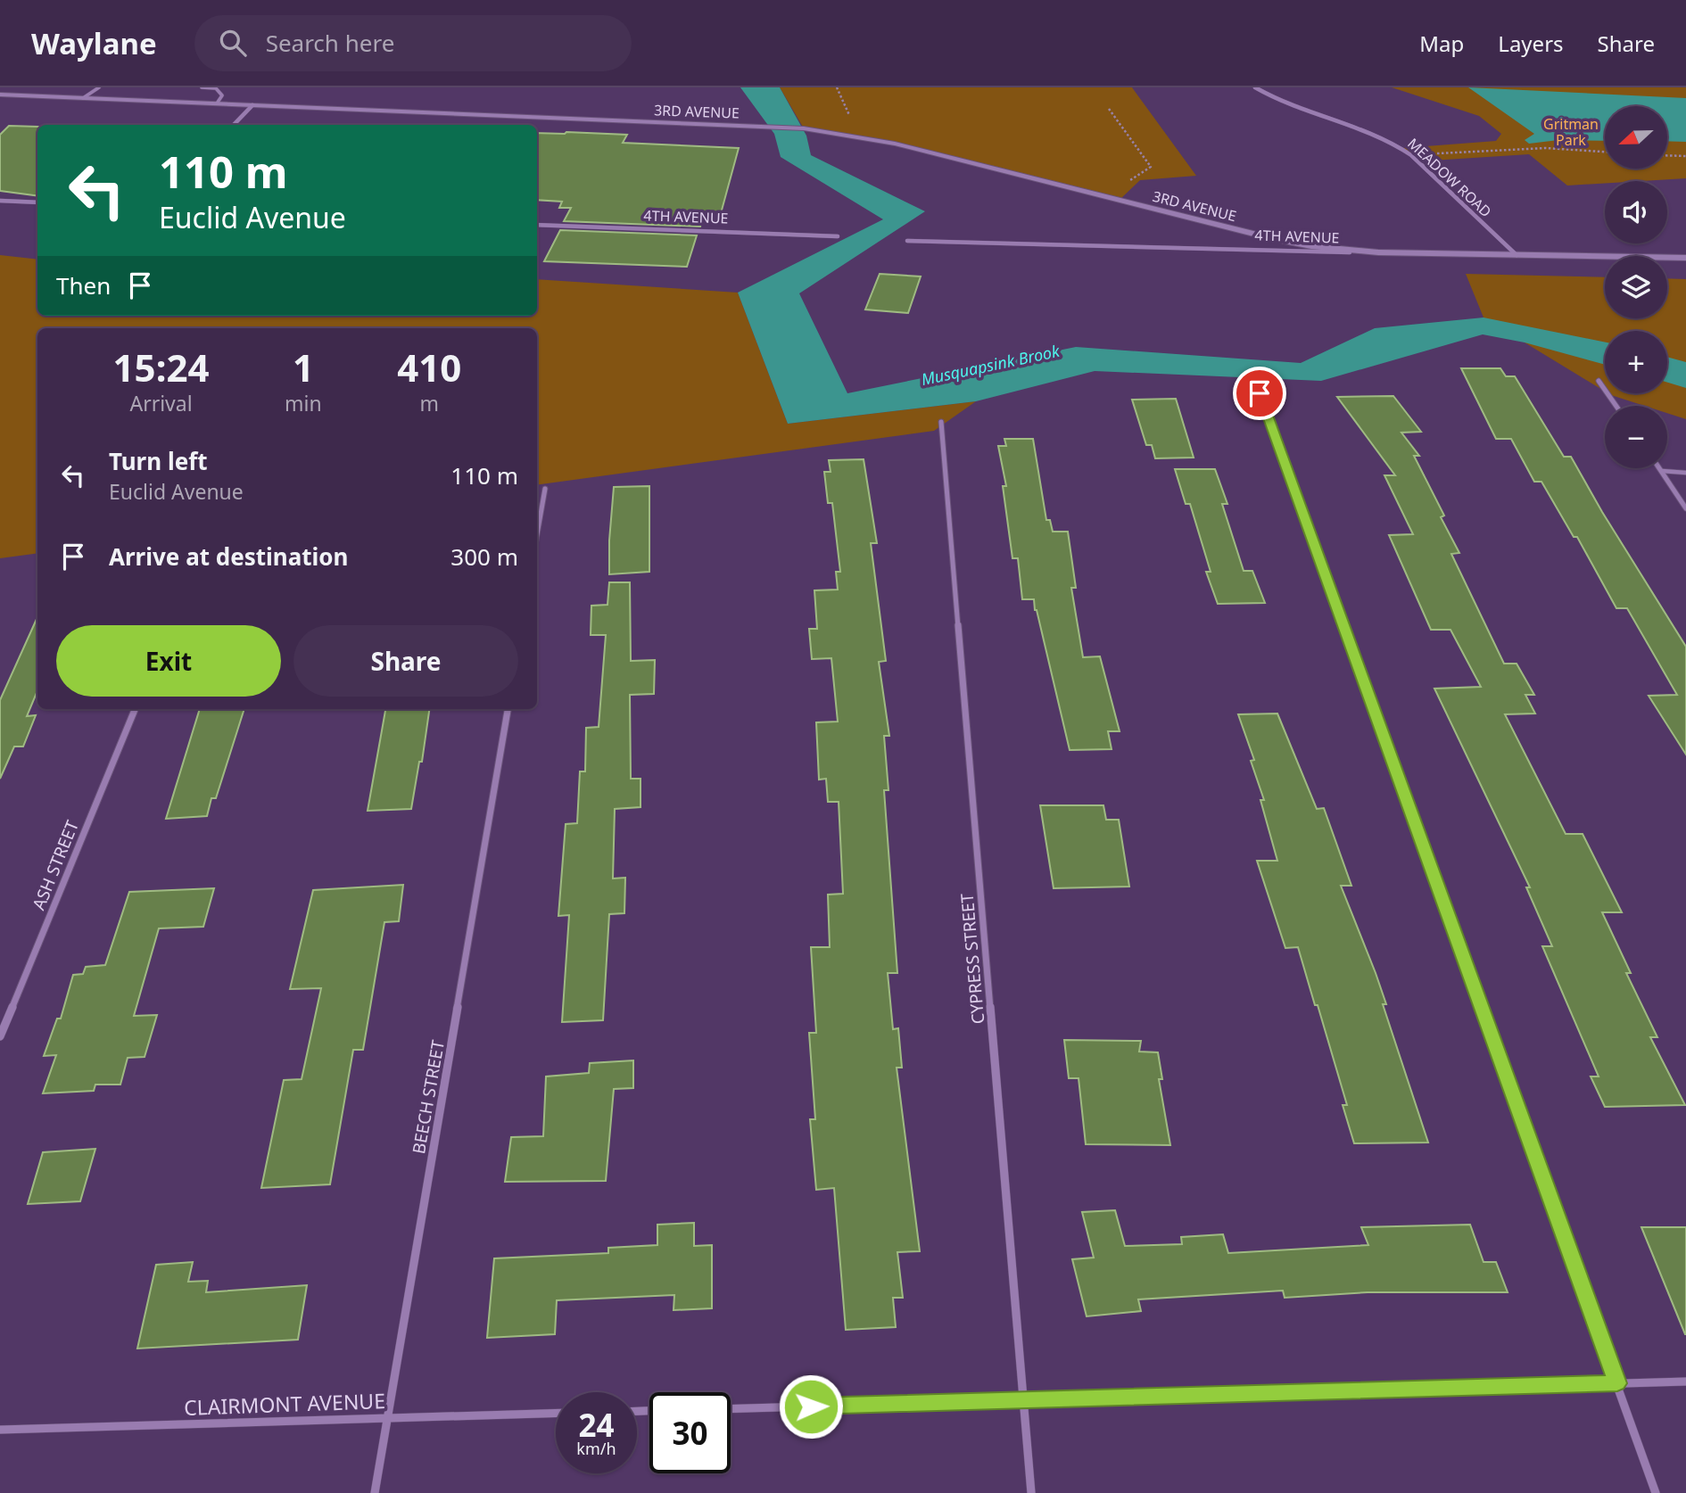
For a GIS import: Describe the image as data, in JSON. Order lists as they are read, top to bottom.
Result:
{
  "streets": {
    "main road": ["3RD AVENUE", "4TH AVENUE"],
    "street": [
      "MEADOW ROAD",
      "ASH STREET",
      "CYPRESS STREET",
      "BEECH STREET",
      "CLAIRMONT AVENUE"
    ]
  },
  "crossings": [
    ["3RD AVENUE", "4TH AVENUE"],
    ["MEADOW ROAD", "4TH AVENUE"],
    ["BEECH STREET", "CLAIRMONT AVENUE"]
  ],
  "water": ["Musquapsink Brook"],
  "parks": ["Gritman Park"],
  "north": "left",
  "page": {
    "header": "Waylane",
    "search": "Search here",
    "nav": ["Map", "Layers", "Share"],
    "map_buttons": ["+", "−"],
    "turn": ["110 m", "Euclid Avenue"],
    "then": "Then",
    "eta": [
      "15:24",
      "Arrival",
      "1",
      "min",
      "410",
      "m"
    ],
    "list": [
      {
        "name": "Turn left",
        "note": "Euclid Avenue",
        "value": "110 m"
      },
      {
        "name": "Arrive at destination",
        "value": "300 m"
      }
    ],
    "buttons": ["Exit", "Share"],
    "speed": "24 km/h",
    "limit": "30"
  }
}
